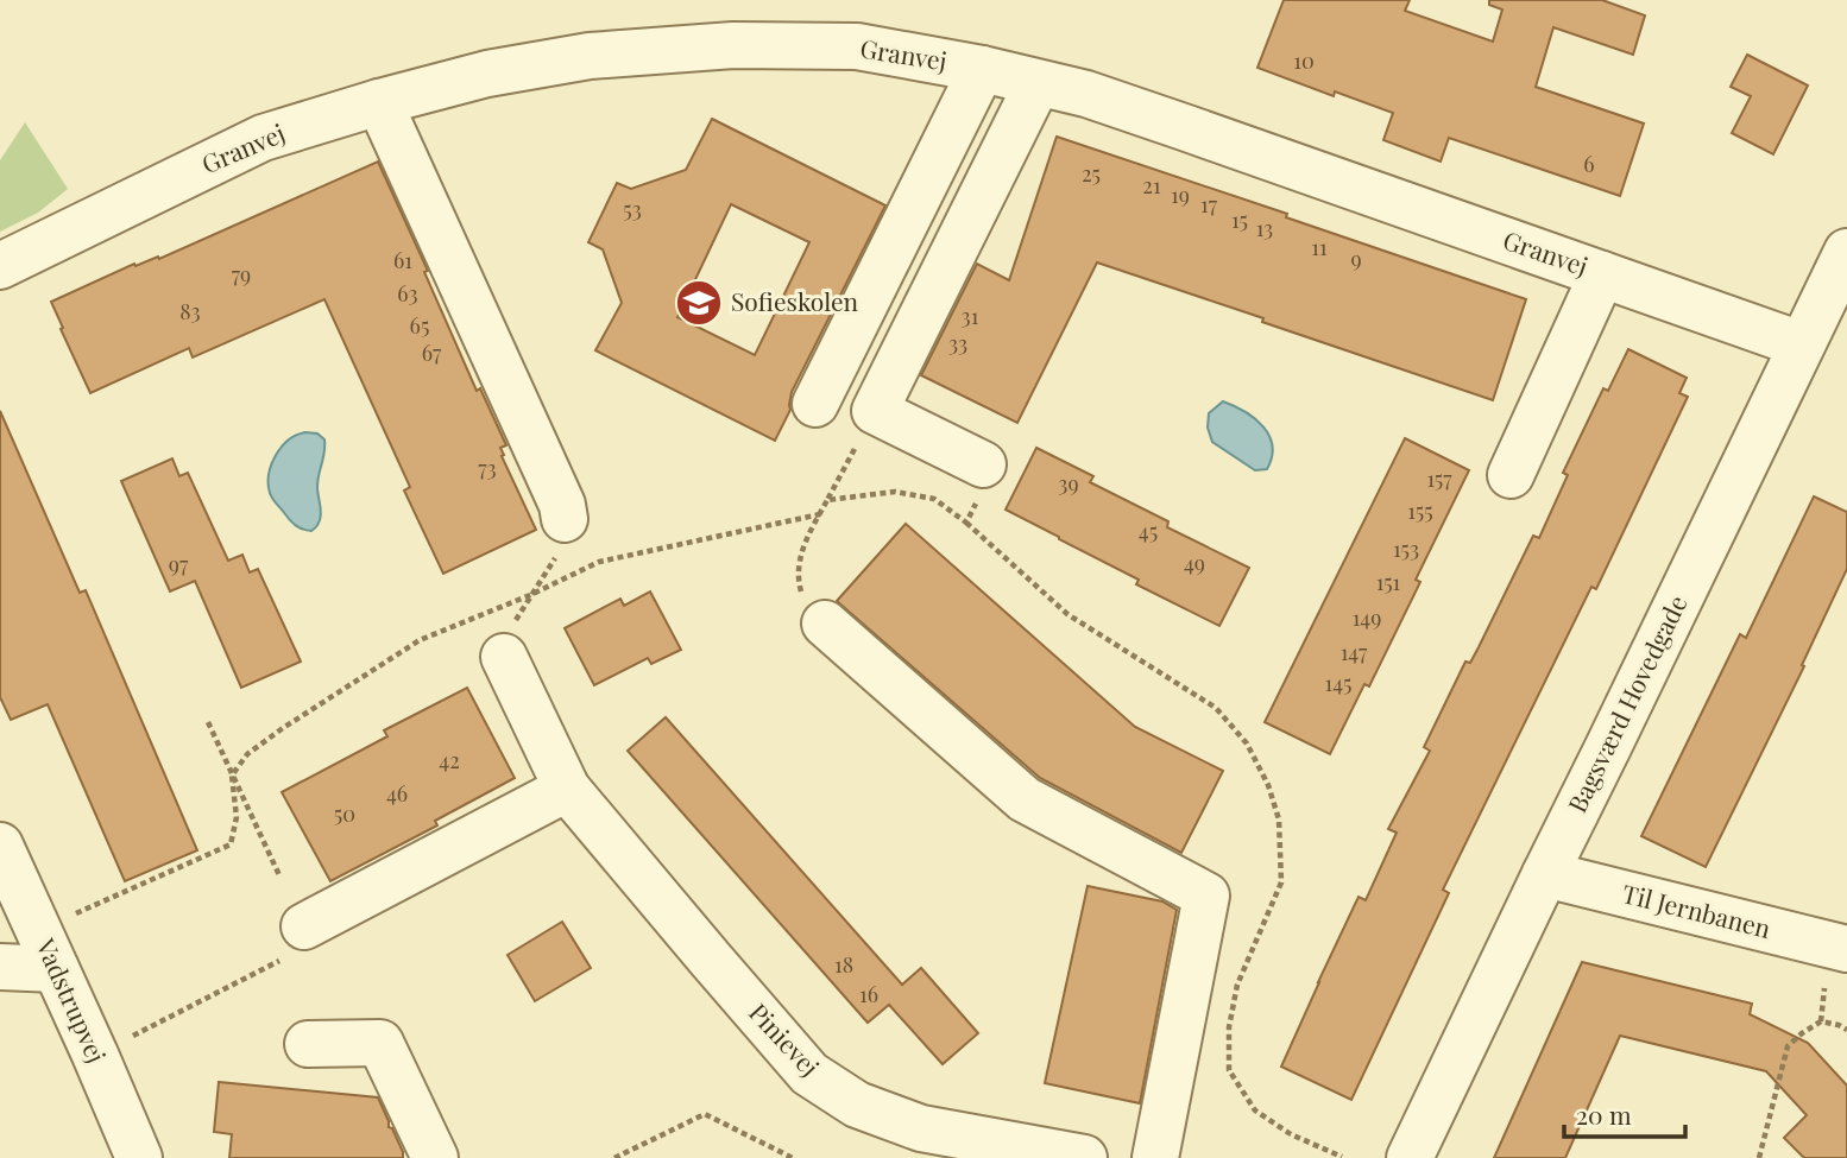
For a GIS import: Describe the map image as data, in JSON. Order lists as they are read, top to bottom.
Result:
{
  "streets": {
    "street": [
      "Granvej",
      "Bagsværd Hovedgade",
      "Til Jernbanen",
      "Vadstrupvej",
      "Pinievej"
    ]
  },
  "crossings": [
    ["Granvej", "Bagsværd Hovedgade"],
    ["Bagsværd Hovedgade", "Til Jernbanen"]
  ],
  "places": {
    "school or university": ["Sofieskolen"]
  },
  "house_numbers": [
    "10",
    "6",
    "25",
    "21",
    "19",
    "17",
    "53",
    "15",
    "13",
    "11",
    "9",
    "61",
    "79",
    "63",
    "83",
    "31",
    "65",
    "33",
    "67",
    "73",
    "157",
    "39",
    "155",
    "45",
    "153",
    "49",
    "97",
    "151",
    "149",
    "147",
    "145",
    "42",
    "46",
    "50",
    "18",
    "16"
  ],
  "scale_bar": "20 m"
}
